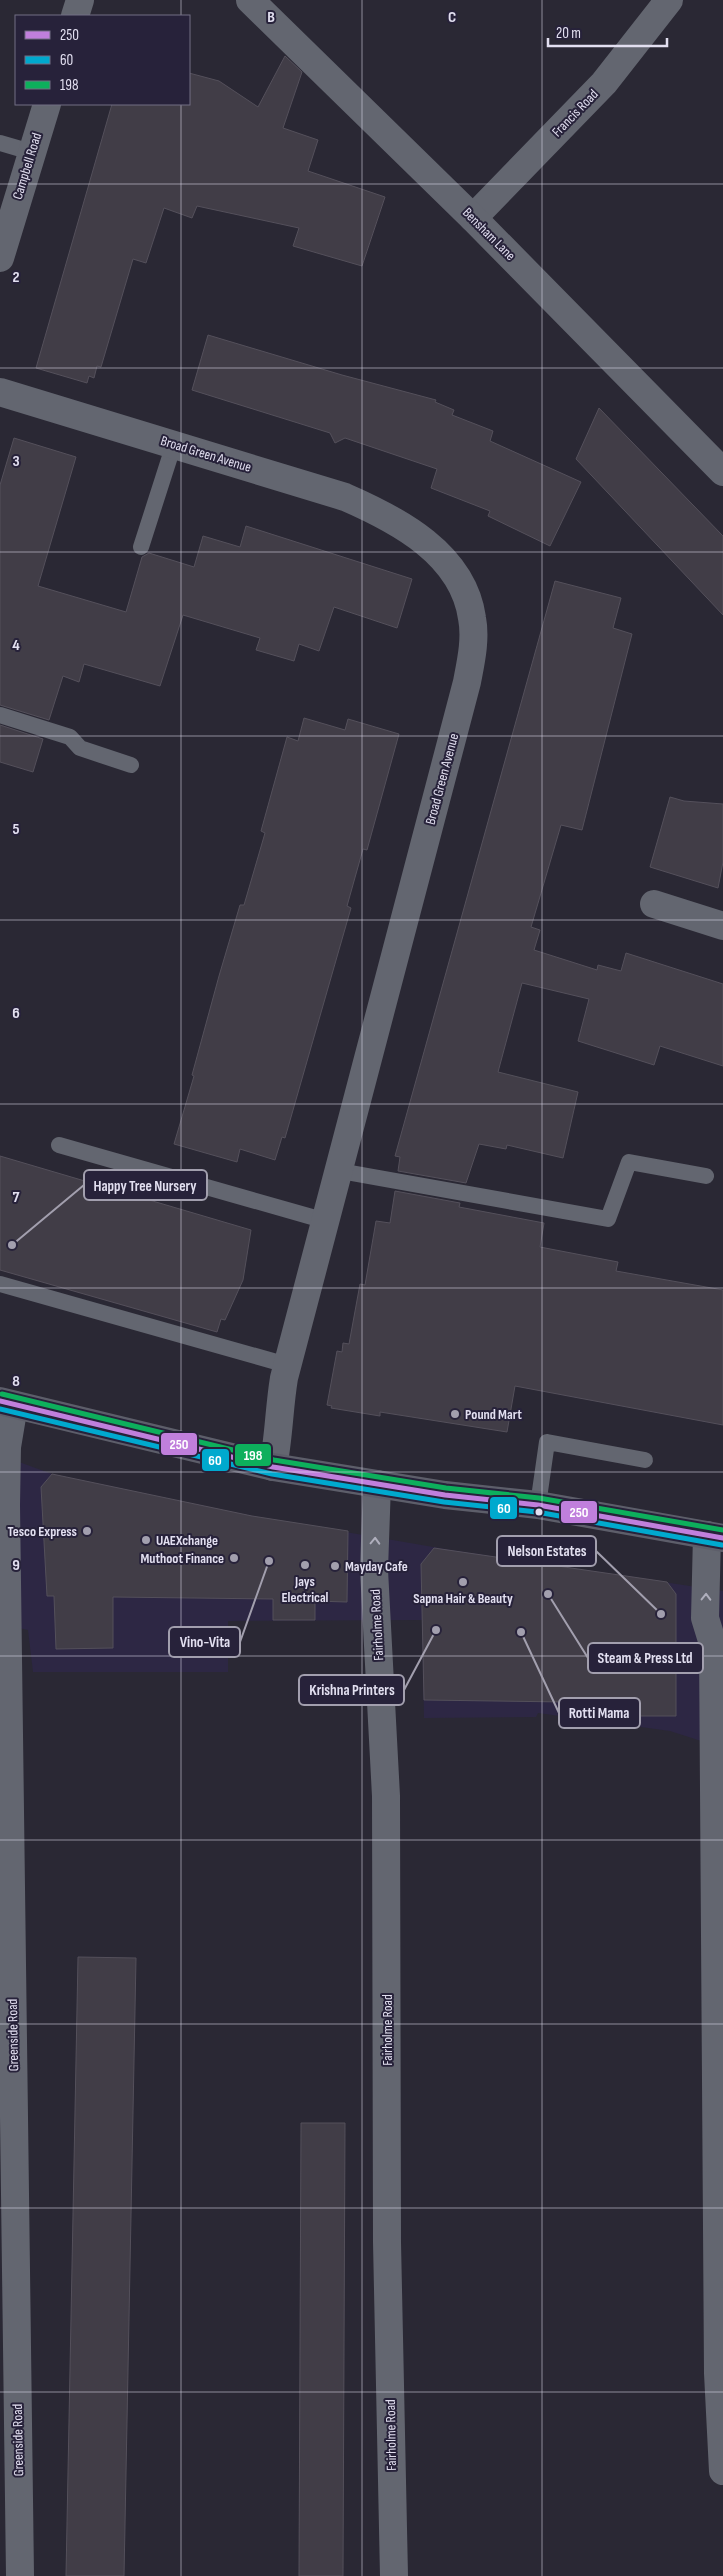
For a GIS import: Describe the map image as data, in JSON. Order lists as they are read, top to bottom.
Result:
{
  "streets": {
    "street": [
      "Francis Road",
      "Campbell Road",
      "Bensham Lane",
      "Broad Green Avenue",
      "Fairholme Road",
      "Greenside Road"
    ]
  },
  "crossings": [
    ["Francis Road", "Bensham Lane"]
  ],
  "one_way": ["Fairholme Road"],
  "places": [
    "Happy Tree Nursery",
    "Pound Mart",
    "Tesco Express",
    "UAEXchange",
    "Muthoot Finance",
    "Vino-Vita",
    "Jays Electrical",
    "Mayday Cafe",
    "Sapna Hair & Beauty",
    "Steam & Press Ltd",
    "Nelson Estates",
    "Krishna Printers",
    "Rotti Mama"
  ],
  "lines": ["transit line 198", "transit line 250", "transit line 60"],
  "legend": ["250", "60", "198"],
  "scale_bar": "20 m",
  "grid": {
    "columns": ["B", "C"],
    "rows": [
      "2",
      "3",
      "4",
      "5",
      "6",
      "7",
      "8",
      "9"
    ]
  }
}
